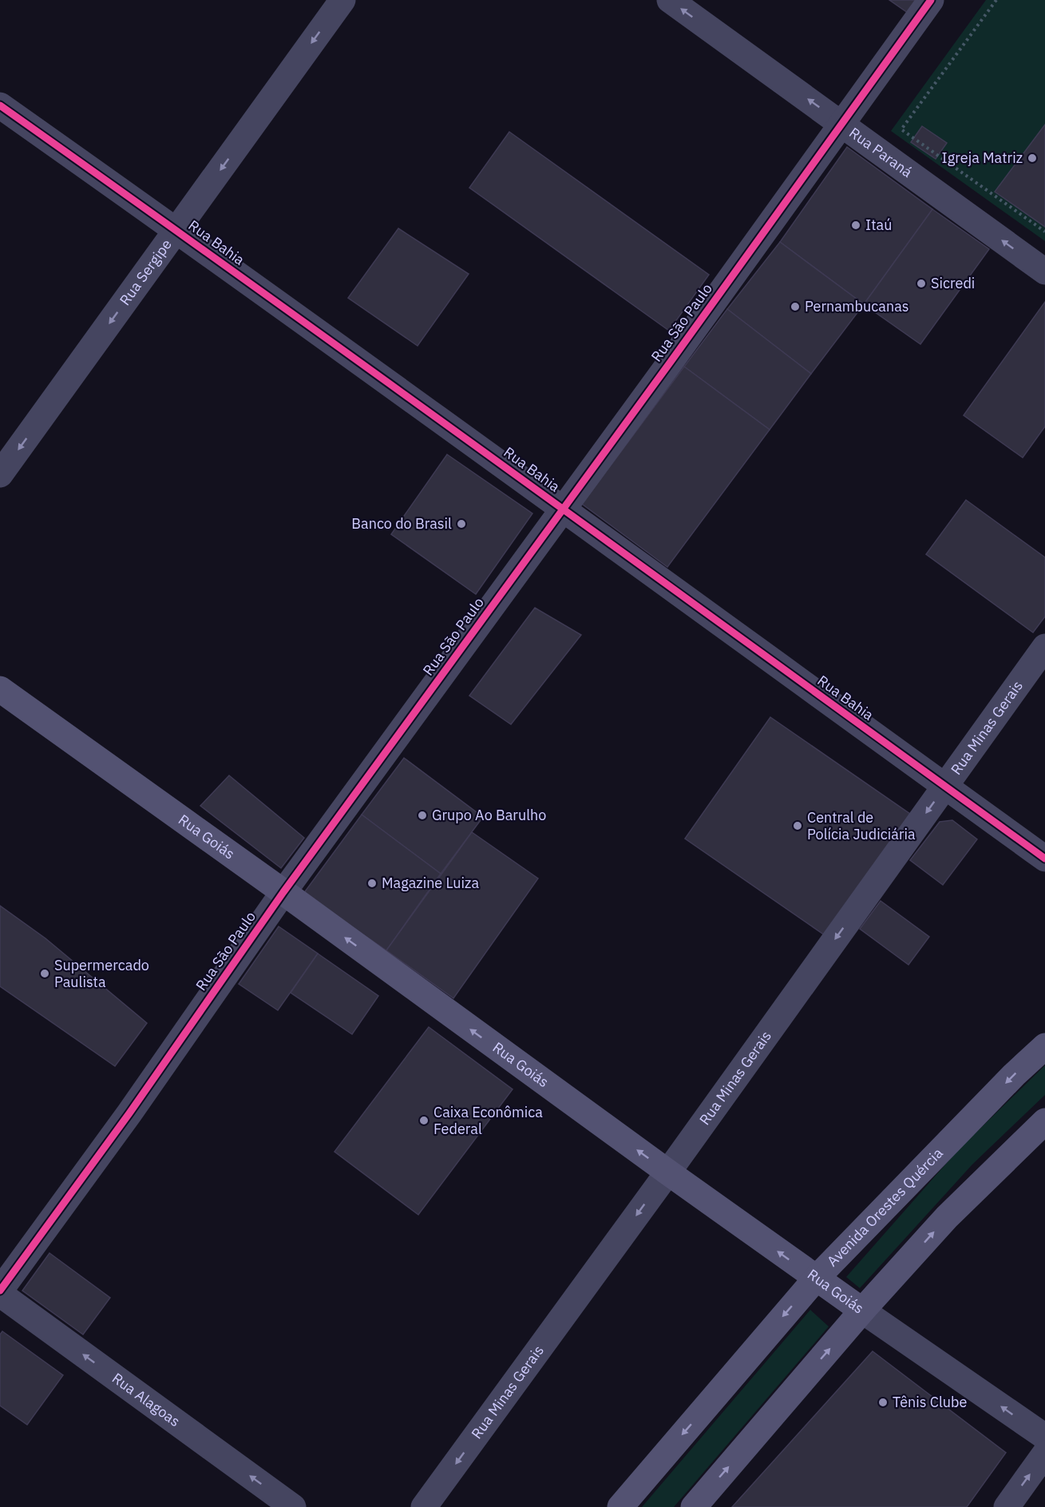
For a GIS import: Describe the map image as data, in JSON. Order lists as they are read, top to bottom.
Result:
{
  "streets": {
    "main road": ["Rua Goiás", "Avenida Orestes Quércia"],
    "street": [
      "Rua Paraná",
      "Rua Bahia",
      "Rua Sergipe",
      "Rua São Paulo",
      "Rua Minas Gerais",
      "Rua Alagoas"
    ]
  },
  "crossings": [
    ["Rua Paraná", "Rua São Paulo"],
    ["Rua Bahia", "Rua Sergipe"],
    ["Rua Bahia", "Rua São Paulo"],
    ["Rua Bahia", "Rua Minas Gerais"],
    ["Rua São Paulo", "Rua Goiás"],
    ["Rua São Paulo", "Rua Alagoas"],
    ["Rua Minas Gerais", "Rua Goiás"],
    ["Rua Goiás", "Avenida Orestes Quércia"]
  ],
  "one_way": [
    "Rua Paraná",
    "Rua Sergipe",
    "Rua Minas Gerais",
    "Rua Goiás",
    "Rua Alagoas"
  ],
  "places": [
    "Igreja Matriz",
    "Itaú",
    "Sicredi",
    "Pernambucanas",
    "Banco do Brasil",
    "Grupo Ao Barulho",
    "Central de Polícia Judiciária",
    "Magazine Luiza",
    "Supermercado Paulista",
    "Caixa Econômica Federal",
    "Tênis Clube"
  ]
}
